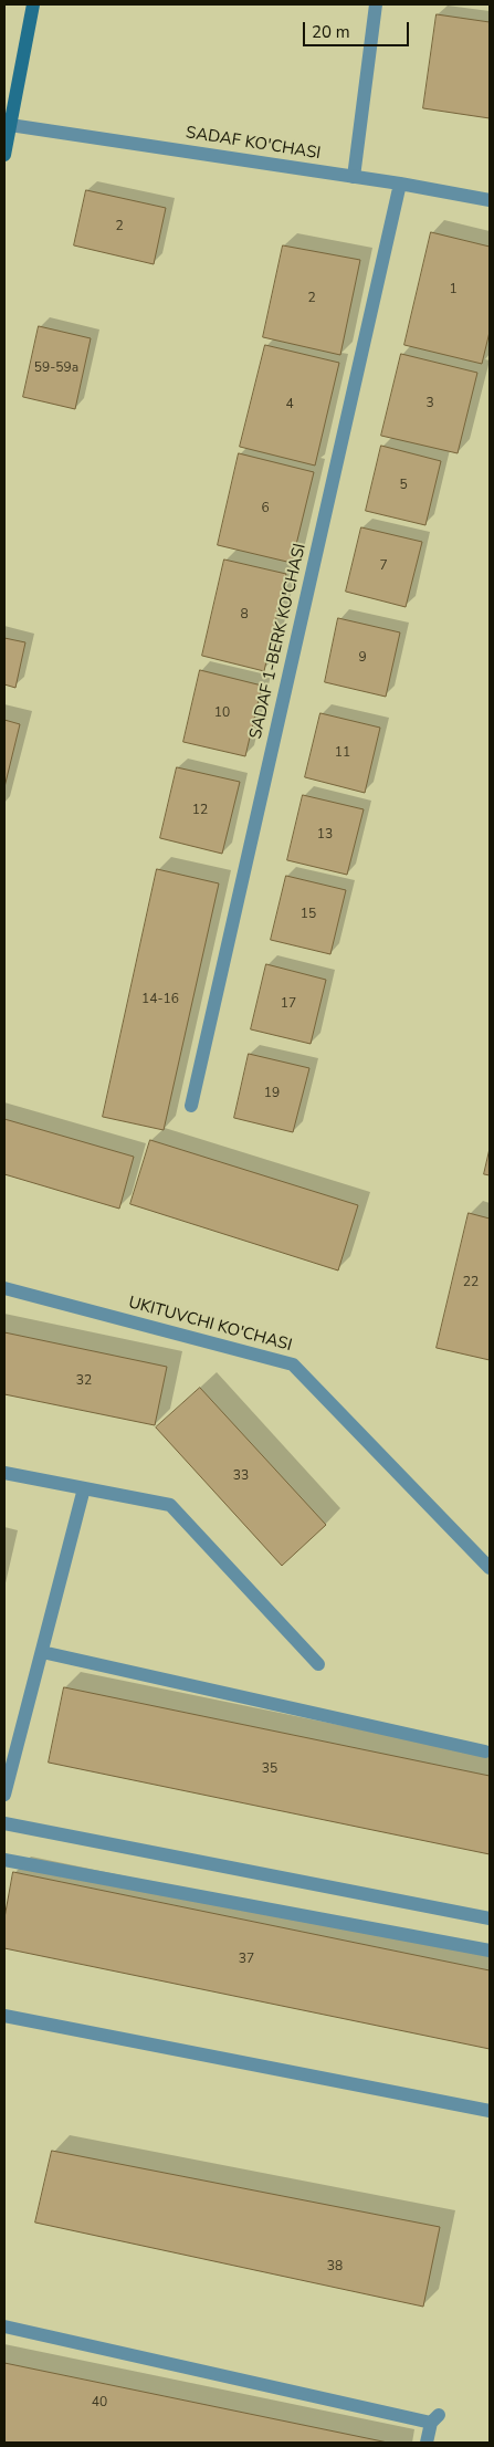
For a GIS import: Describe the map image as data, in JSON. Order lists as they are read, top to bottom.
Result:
{
  "streets": {
    "street": ["SADAF KO'CHASI", "SADAF 1-BERK KO'CHASI", "UKITUVCHI KO'CHASI"]
  },
  "crossings": [
    ["SADAF KO'CHASI", "SADAF 1-BERK KO'CHASI"]
  ],
  "house_numbers": [
    "2",
    "1",
    "2",
    "59-59а",
    "3",
    "4",
    "5",
    "6",
    "7",
    "8",
    "9",
    "10",
    "11",
    "12",
    "13",
    "15",
    "14-16",
    "17",
    "19",
    "22",
    "32",
    "33",
    "35",
    "37",
    "38",
    "40"
  ],
  "scale_bar": "20 m"
}
